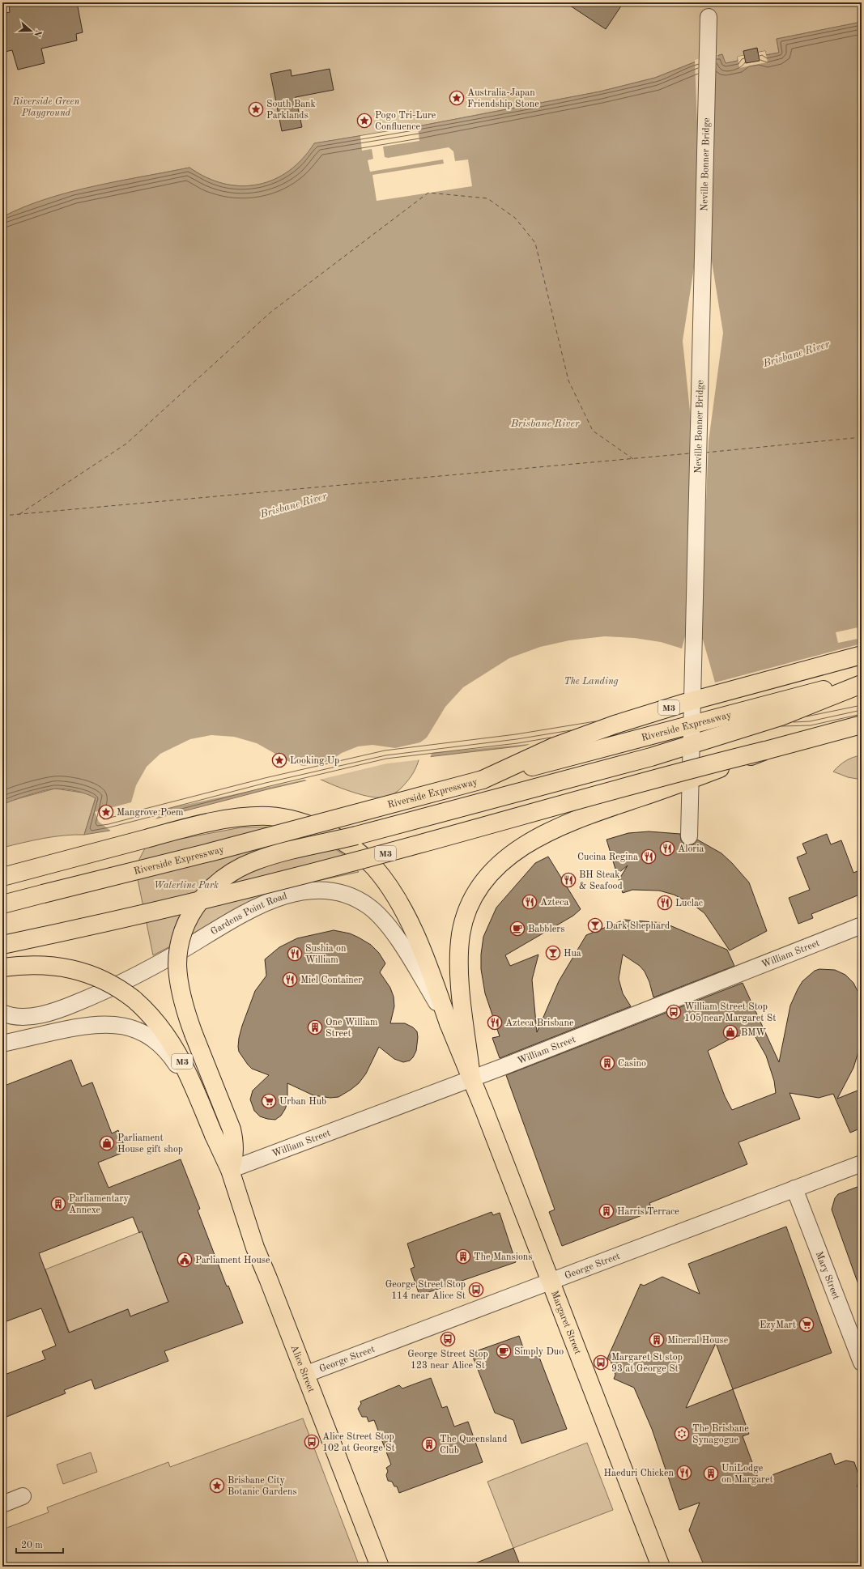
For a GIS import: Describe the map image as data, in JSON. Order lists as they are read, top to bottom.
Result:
{
  "streets": {
    "main road": [
      "M3",
      "Riverside Expressway",
      "Margaret Street",
      "Alice Street"
    ],
    "street": [
      "Neville Bonner Bridge",
      "Gardens Point Road",
      "William Street",
      "George Street",
      "Mary Street"
    ]
  },
  "crossings": [
    ["M3", "Riverside Expressway"],
    ["M3", "Gardens Point Road"],
    ["M3", "William Street"],
    ["M3", "Margaret Street"],
    ["M3", "Alice Street"],
    ["William Street", "Margaret Street"],
    ["William Street", "Alice Street"],
    ["George Street", "Mary Street"],
    ["George Street", "Margaret Street"],
    ["George Street", "Alice Street"]
  ],
  "water": ["Brisbane River"],
  "parks": ["Riverside Green Playground", "The Landing", "Waterline Park"],
  "places": {
    "place": [
      "Australia-Japan Friendship Stone",
      "South Bank Parklands",
      "Pogo Tri-Lure Confluence",
      "Looking Up",
      "Mangrove Poem",
      "Brisbane City Botanic Gardens"
    ],
    "restaurant": [
      "Aloria",
      "Cucina Regina",
      "BH Steak & Seafood",
      "Azteca",
      "Luclac",
      "Sushia on William",
      "Miel Container",
      "Azteca Brisbane",
      "Haeduri Chicken"
    ],
    "bar": ["Dark Shephard", "Hua"],
    "cafe": ["Babblers", "Simply Duo"],
    "bus stop": [
      "William Street Stop 105 near Margaret St",
      "George Street Stop 114 near Alice St",
      "George Street Stop 123 near Alice St",
      "Margaret St stop 93 at George St",
      "Alice Street Stop 102 at George St"
    ],
    "building": [
      "One William Street",
      "Casino",
      "Parliamentary Annexe",
      "Harris Terrace",
      "The Mansions",
      "Mineral House",
      "The Queensland Club",
      "UniLodge on Margaret"
    ],
    "shop": ["BMW", "Parliament House gift shop"],
    "supermarket": ["Urban Hub", "EzyMart"],
    "public building": ["Parliament House"],
    "synagogue": ["The Brisbane Synagogue"]
  },
  "scale_bar": "20 m",
  "north": "right"
}
